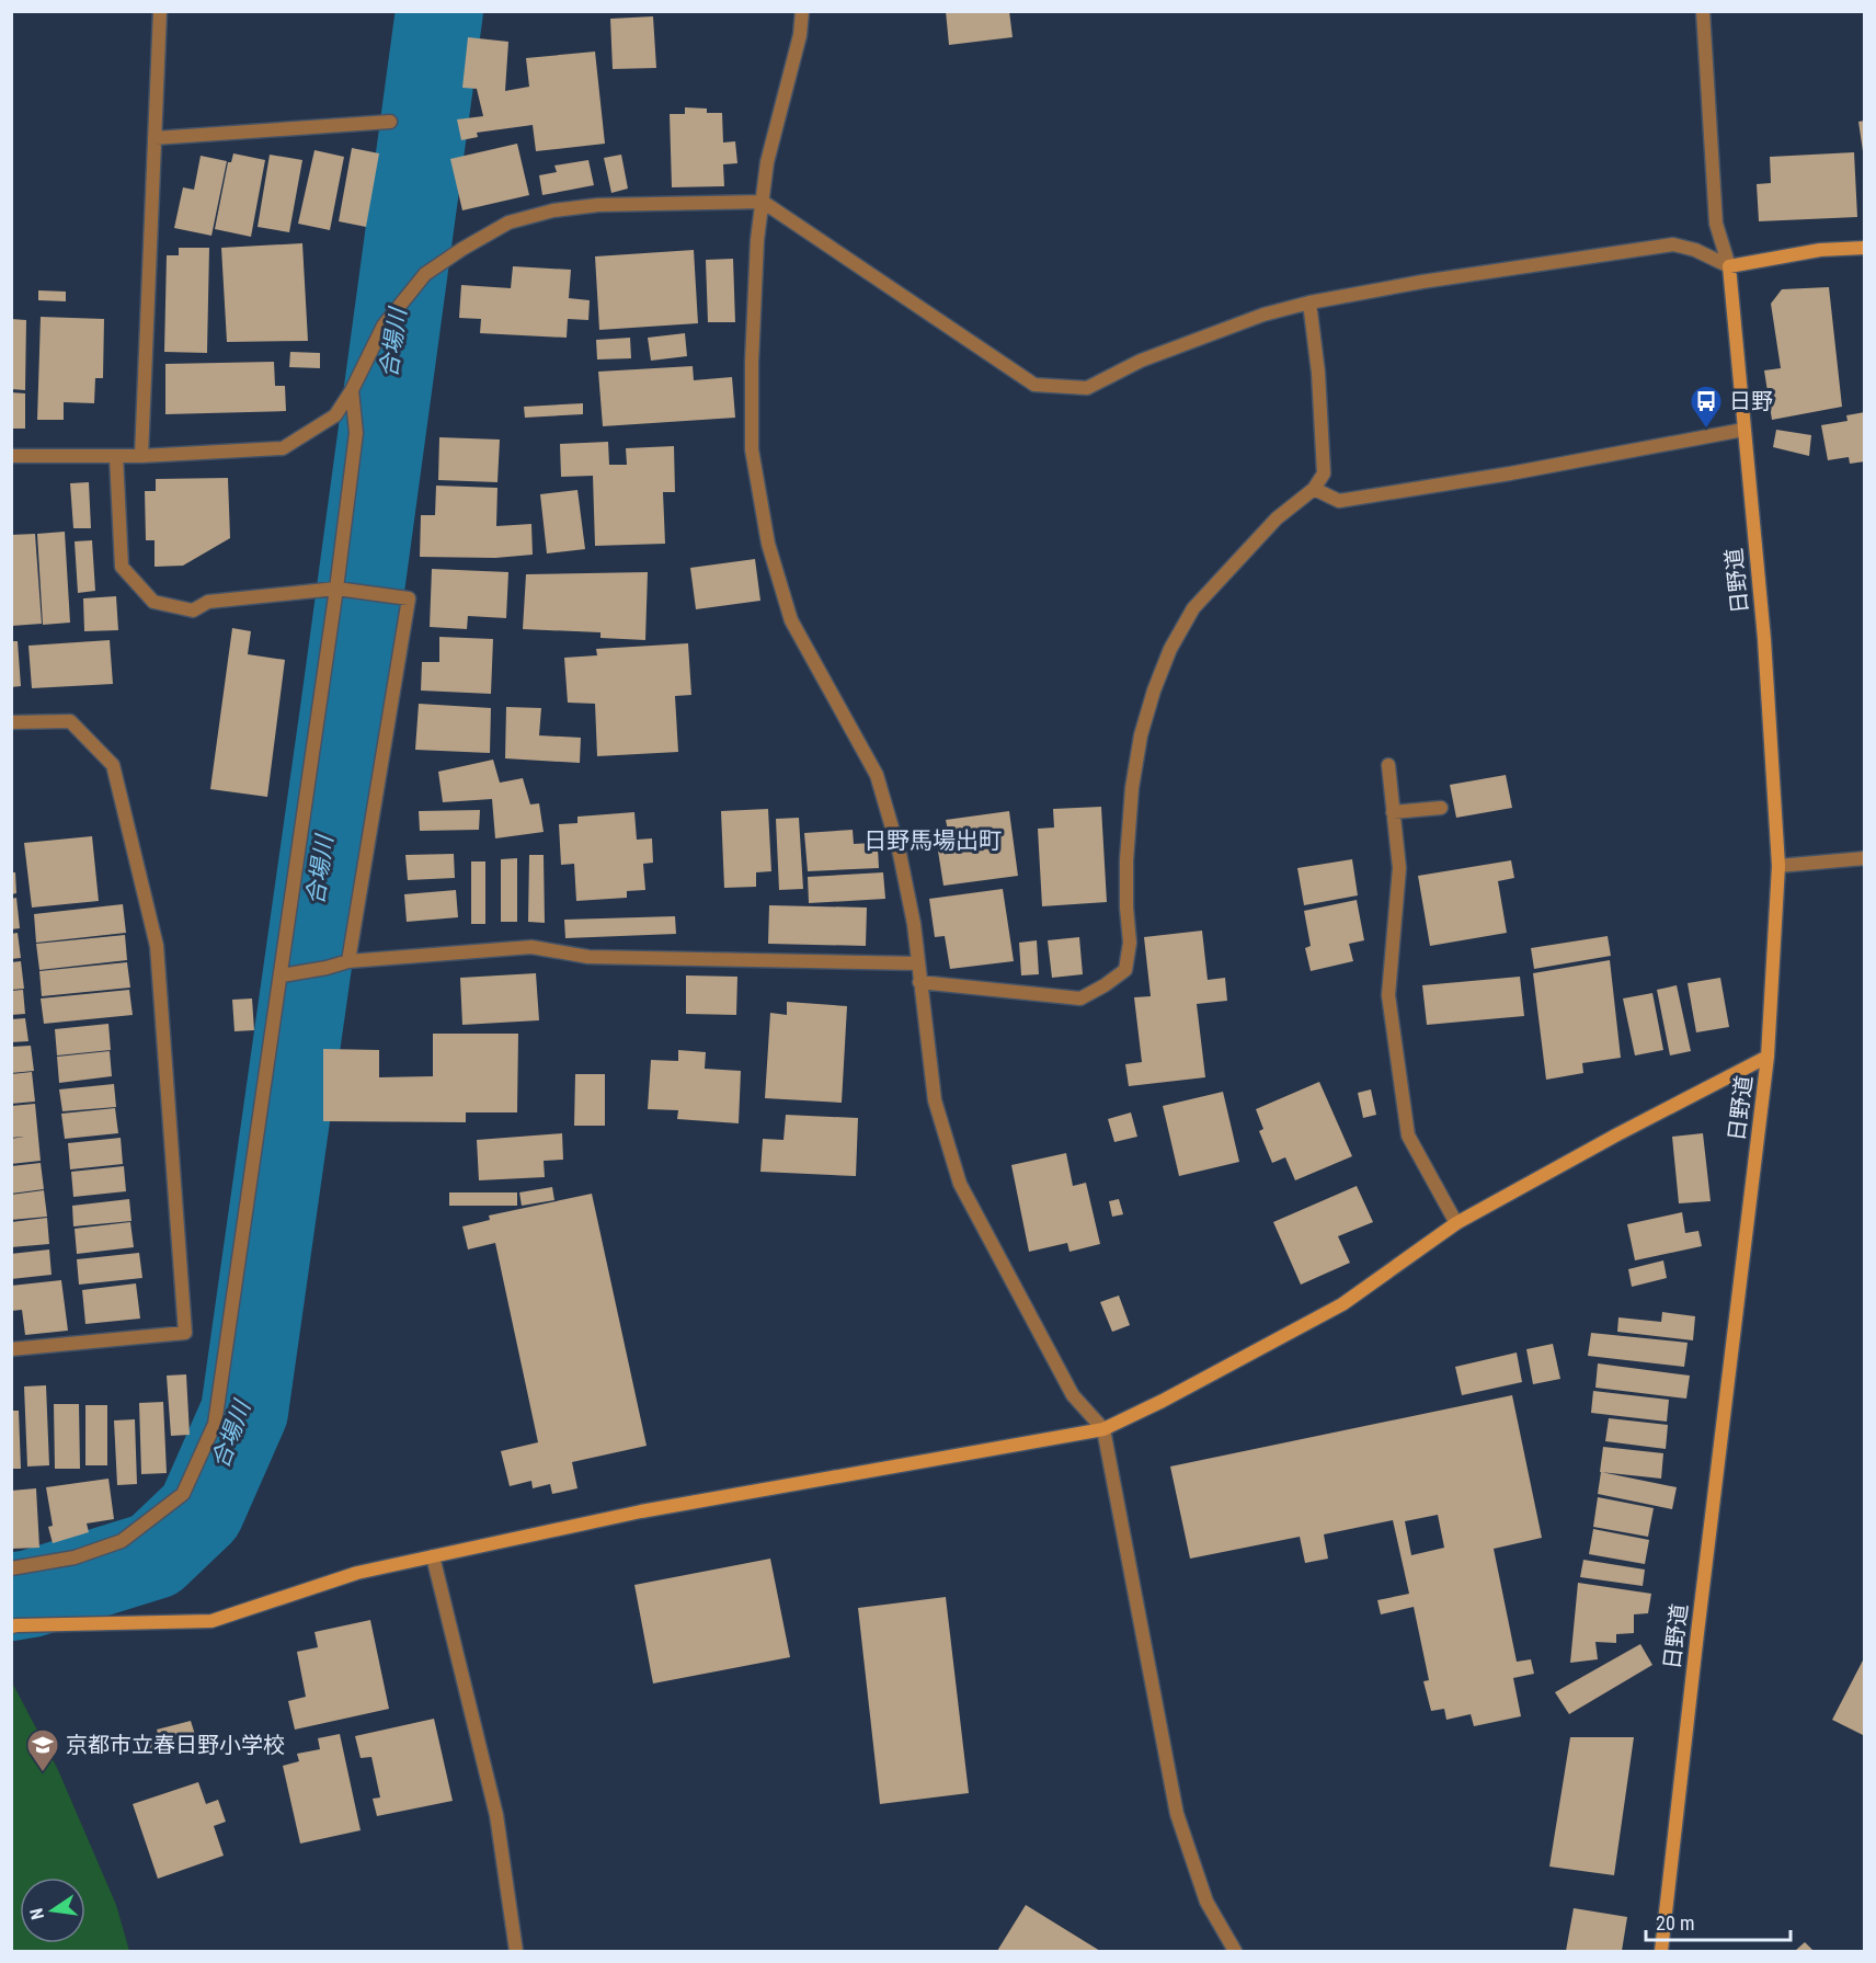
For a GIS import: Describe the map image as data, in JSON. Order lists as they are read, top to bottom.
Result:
{
  "streets": {
    "street": ["日野道"]
  },
  "districts": ["日野馬場出町"],
  "water": ["合場川"],
  "places": {
    "bus stop": ["日野"],
    "school or university": ["京都市立春日野小学校"]
  },
  "scale_bar": "20 m",
  "north": "left"
}
